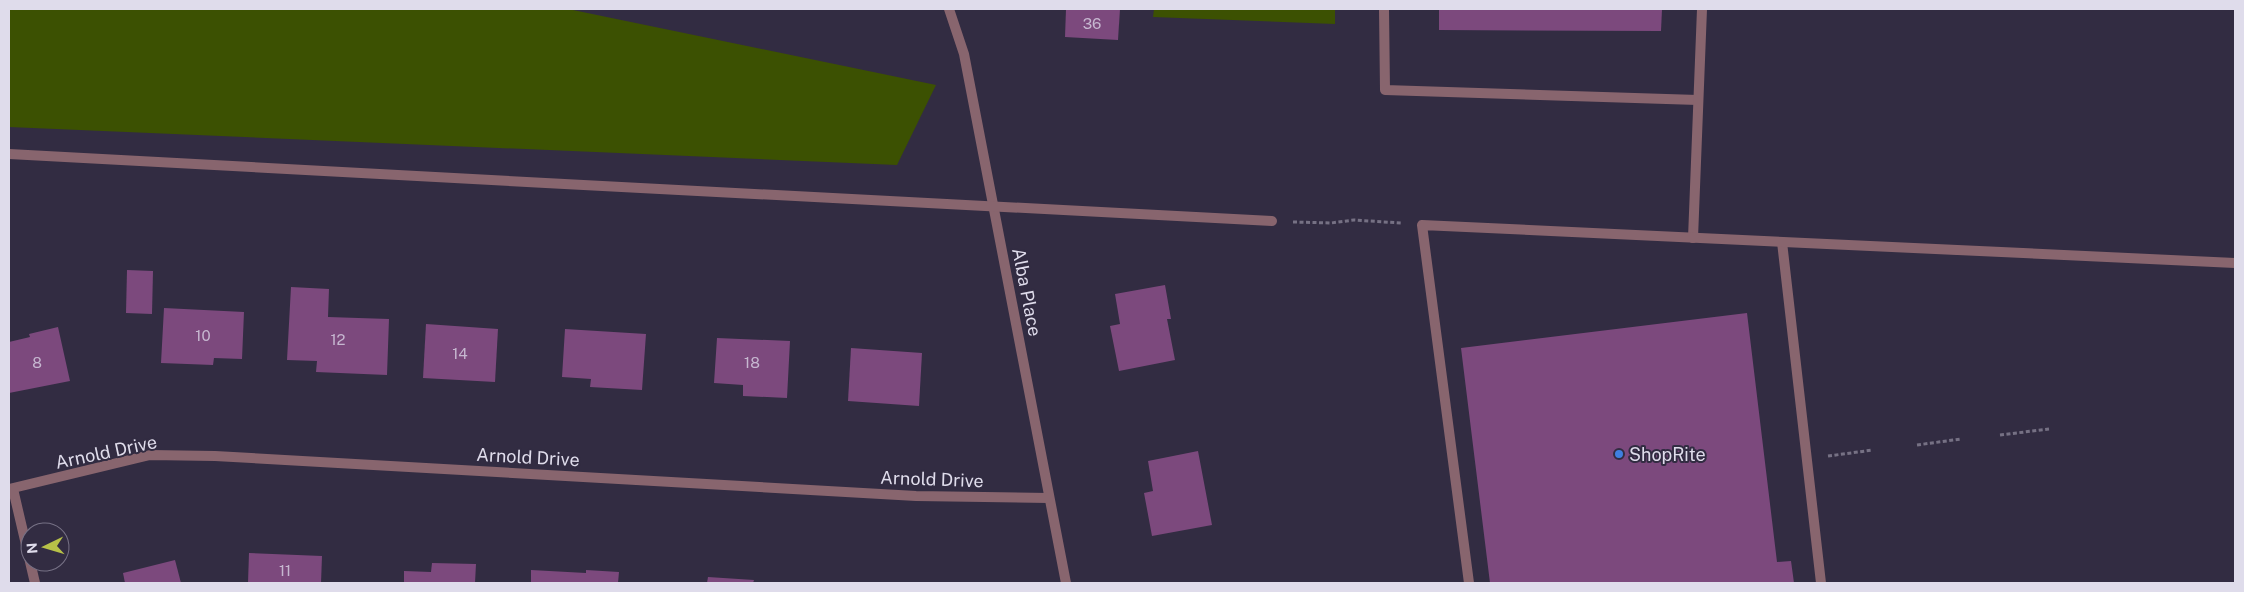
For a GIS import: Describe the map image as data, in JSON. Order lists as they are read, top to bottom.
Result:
{
  "streets": {
    "street": ["Alba Place", "Arnold Drive"]
  },
  "crossings": [
    ["Alba Place", "Arnold Drive"]
  ],
  "places": ["ShopRite"],
  "house_numbers": [
    "36",
    "10",
    "12",
    "14",
    "8",
    "18",
    "11"
  ],
  "north": "left"
}
